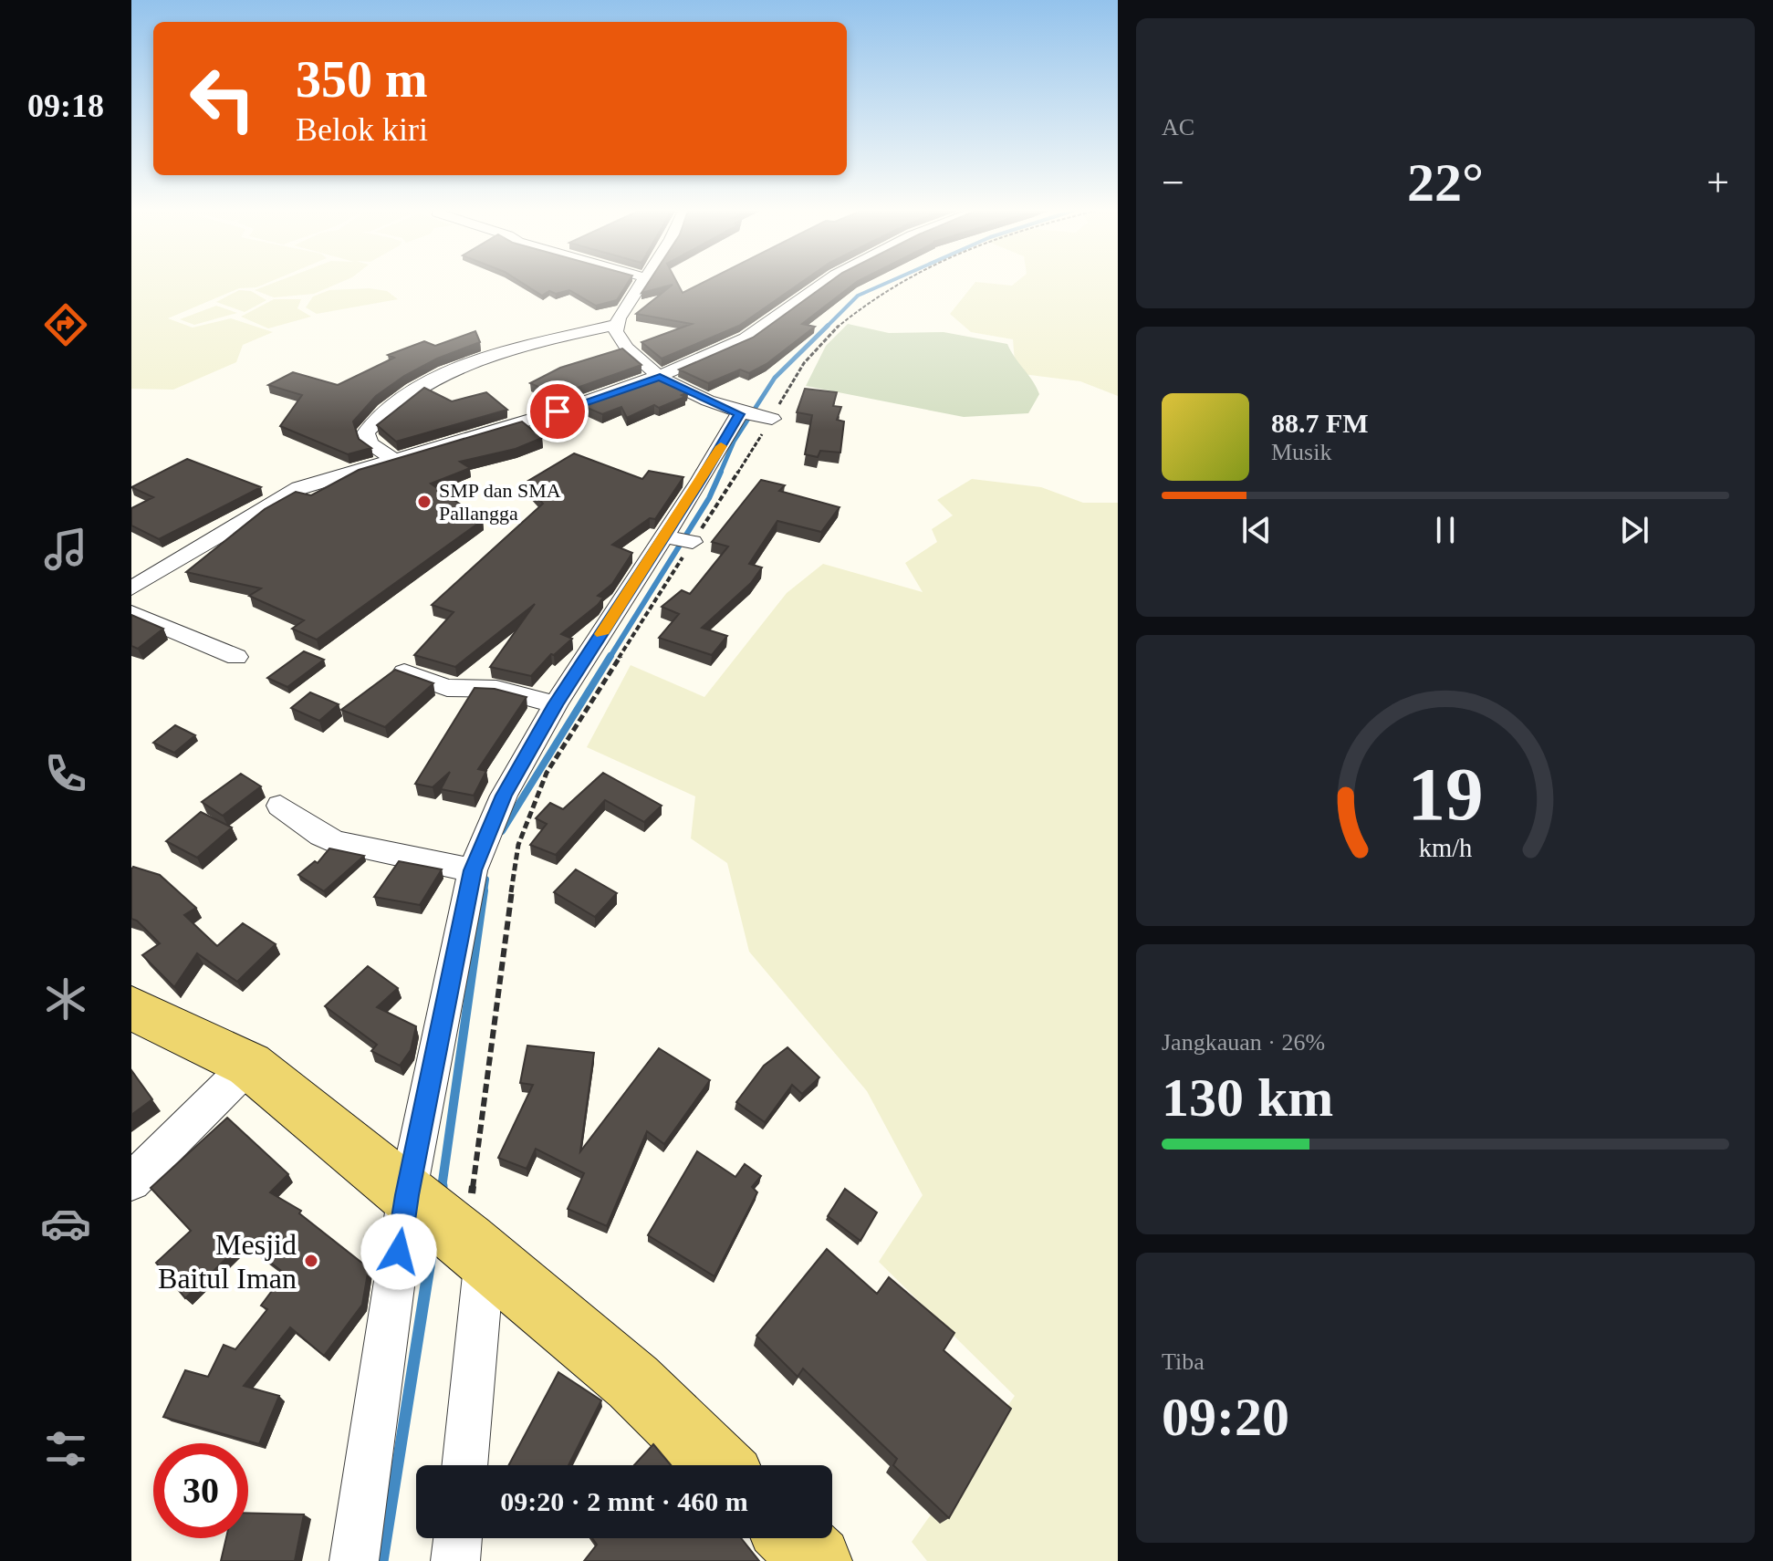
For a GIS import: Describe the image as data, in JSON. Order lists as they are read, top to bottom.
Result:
{
  "places": ["SMP dan SMA Pallangga", "Mesjid Baitul Iman"],
  "page": {
    "tabs": "09:18",
    "tile": [
      "AC",
      ["Jangkauan · 26%", "130 km"],
      ["Tiba", "09:20"]
    ],
    "turn": ["350 m", "Belok kiri"],
    "heat": ["−", "22°", "+"],
    "song": ["88.7 FM", "Musik"],
    "limit": "30",
    "trip": "09:20 · 2 mnt · 460 m",
    "gauge": ["19", "km/h"]
  }
}
